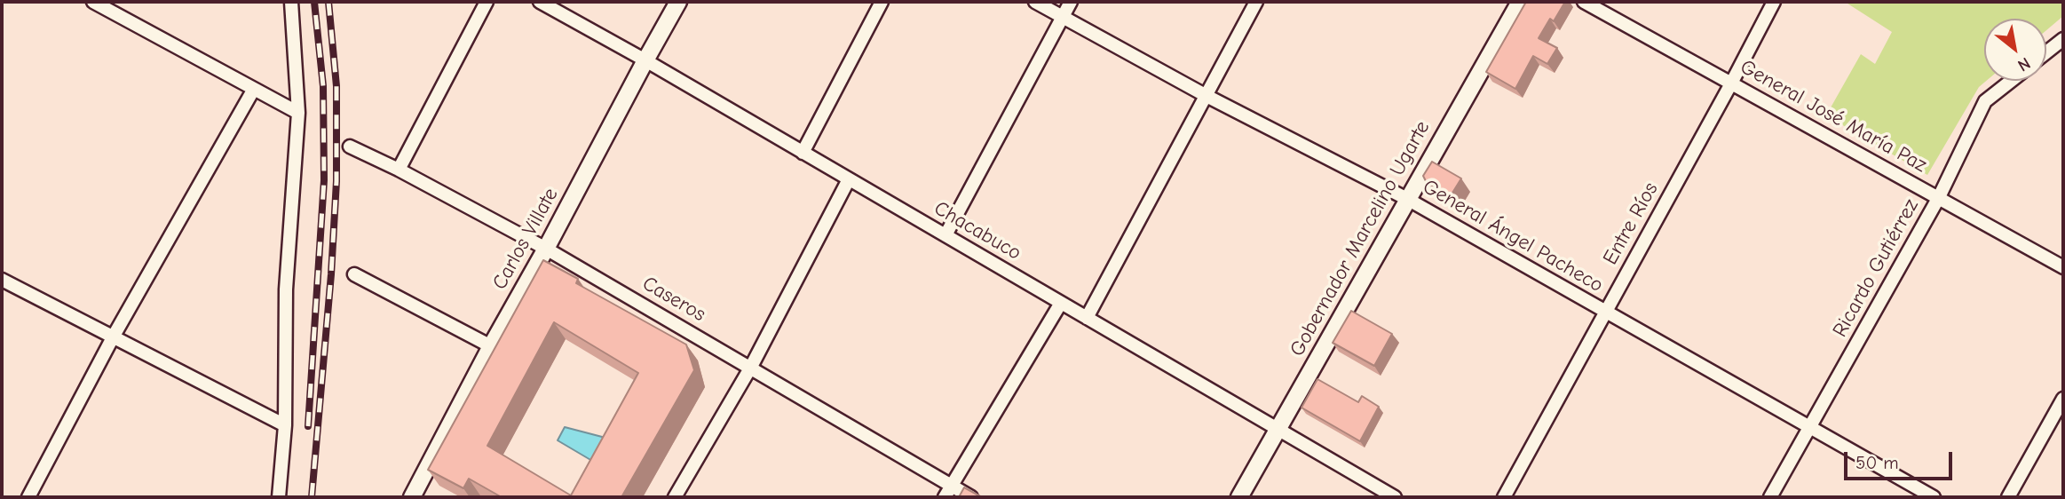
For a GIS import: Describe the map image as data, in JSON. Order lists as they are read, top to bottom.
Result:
{
  "streets": {
    "street": [
      "General José María Paz",
      "Entre Ríos",
      "Chacabuco",
      "General Ángel Pacheco",
      "Carlos Villate",
      "Gobernador Marcelino Ugarte",
      "Ricardo Gutiérrez",
      "Caseros"
    ]
  },
  "crossings": [
    ["General José María Paz", "Entre Ríos"],
    ["General José María Paz", "Ricardo Gutiérrez"],
    ["Entre Ríos", "General Ángel Pacheco"],
    ["Chacabuco", "Carlos Villate"],
    ["Chacabuco", "Gobernador Marcelino Ugarte"],
    ["General Ángel Pacheco", "Gobernador Marcelino Ugarte"],
    ["General Ángel Pacheco", "Ricardo Gutiérrez"],
    ["Carlos Villate", "Caseros"]
  ],
  "scale_bar": "50 m",
  "north": "bottom right"
}
